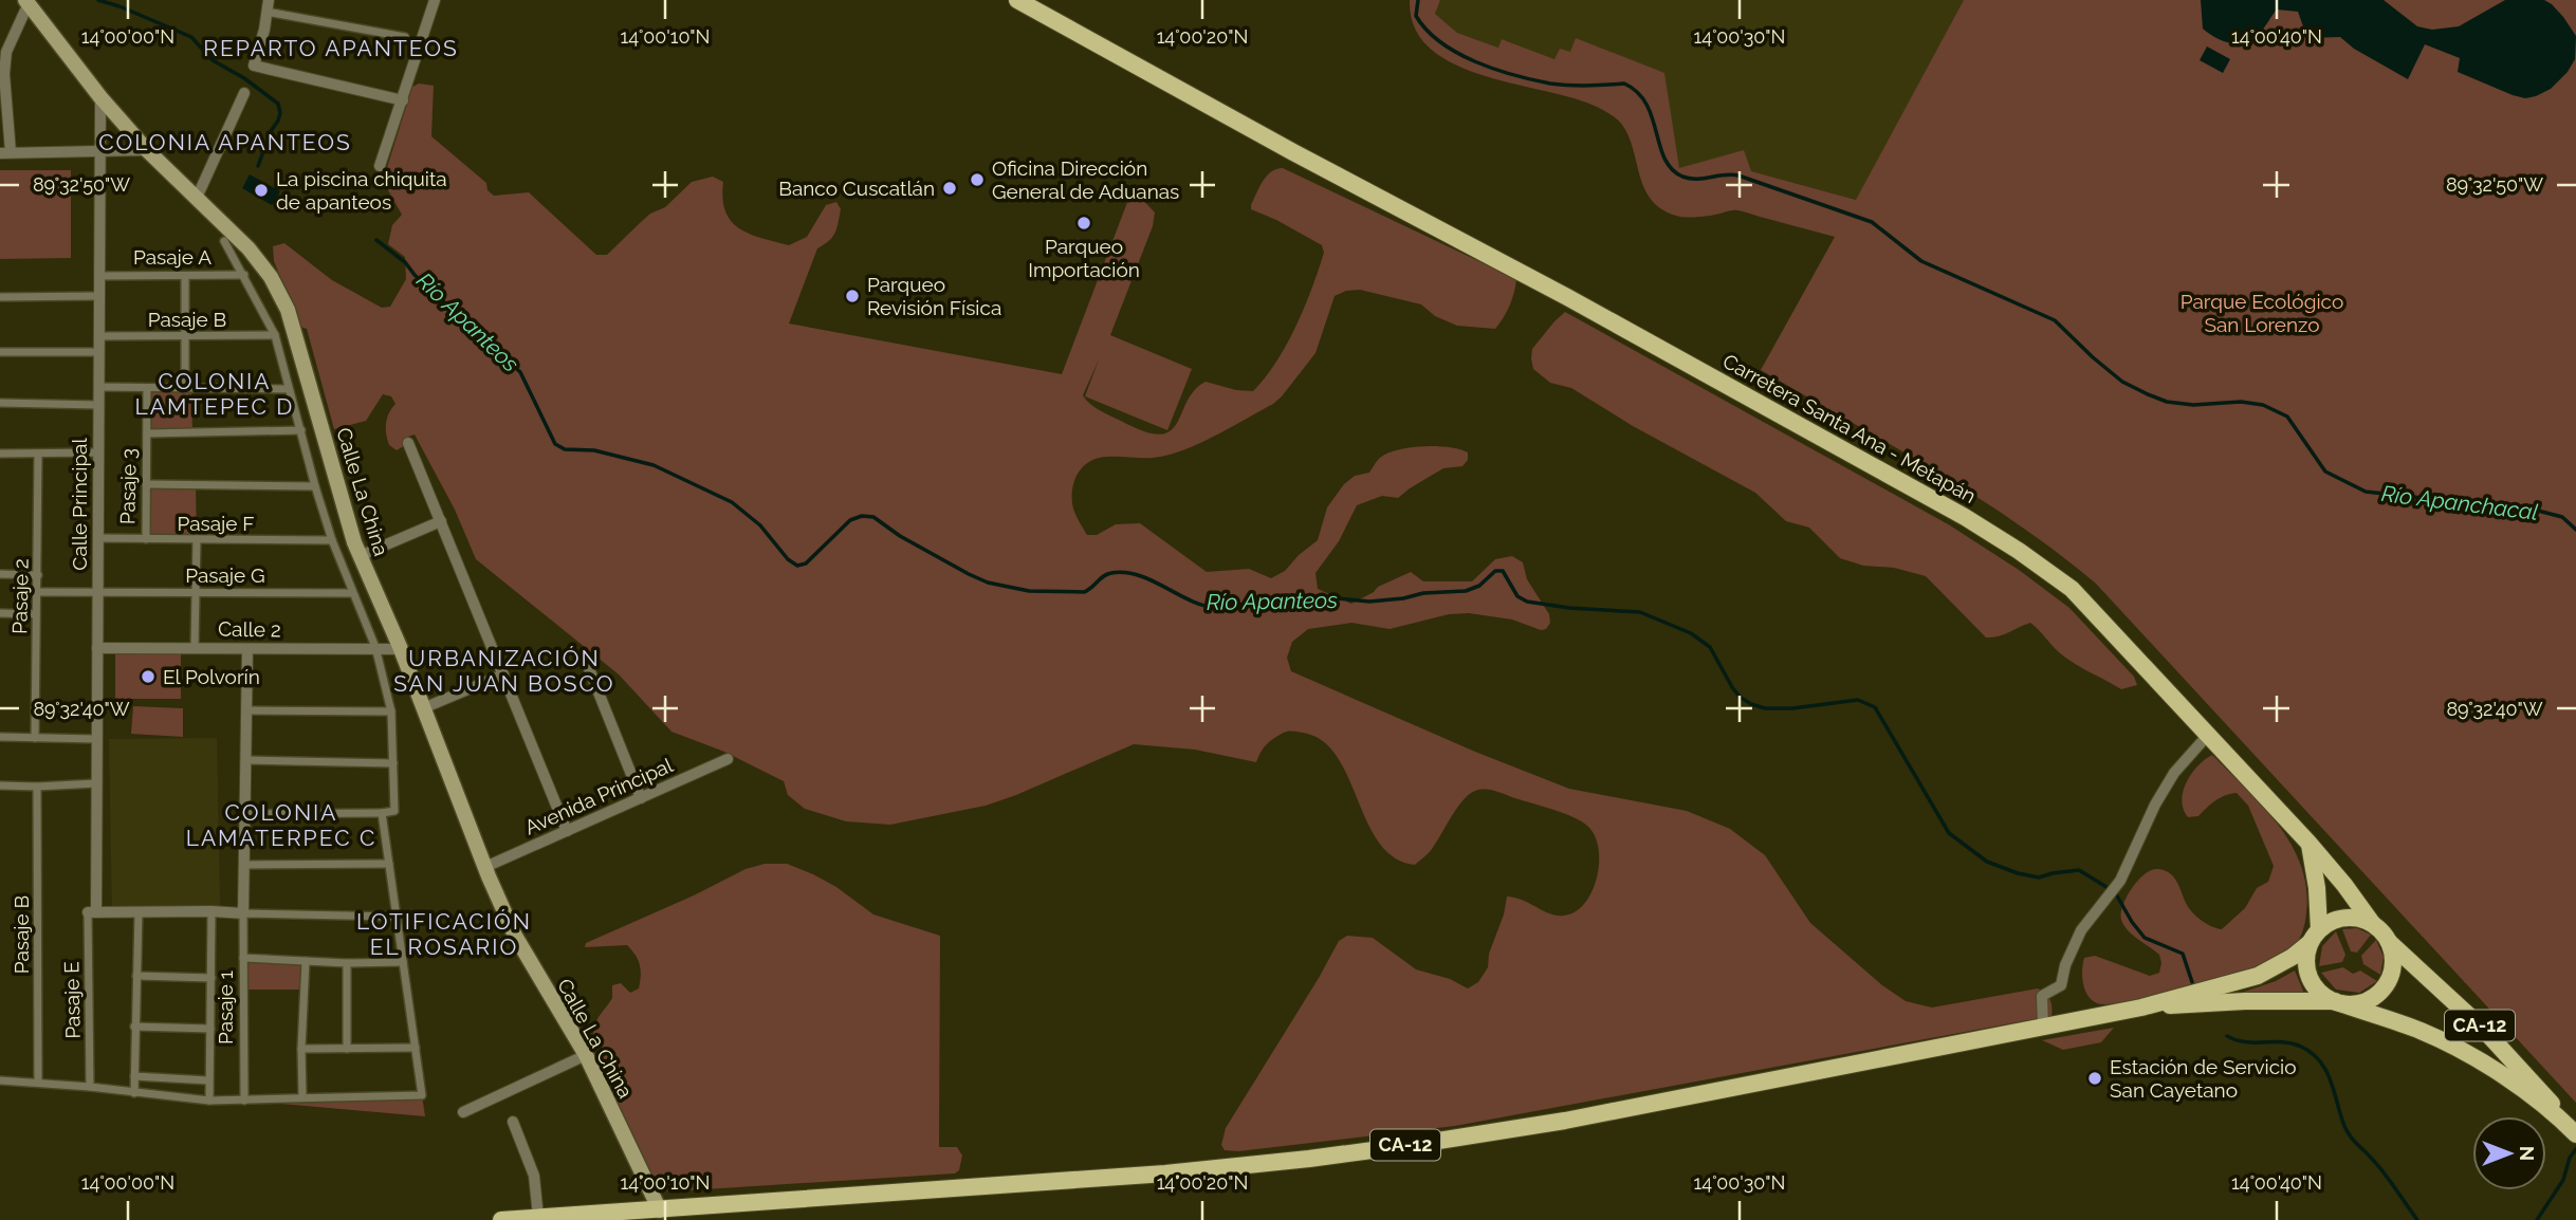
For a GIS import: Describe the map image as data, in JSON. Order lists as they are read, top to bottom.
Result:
{
  "streets": {
    "main road": ["Carretera Santa Ana - Metapán", "Calle La China", "CA-12"],
    "street": [
      "Pasaje A",
      "Pasaje B",
      "Pasaje 3",
      "Calle Principal",
      "Pasaje F",
      "Pasaje G",
      "Pasaje 2",
      "Calle 2",
      "Avenida Principal",
      "Pasaje E",
      "Pasaje 1"
    ]
  },
  "crossings": [
    ["Pasaje A", "Calle Principal"],
    ["Pasaje B", "Calle Principal"],
    ["Carretera Santa Ana - Metapán", "CA-12"],
    ["Pasaje 3", "Pasaje F"],
    ["Calle La China", "Calle Principal"],
    ["Calle La China", "Calle 2"],
    ["Calle La China", "Avenida Principal"],
    ["Calle La China", "CA-12"],
    ["Calle Principal", "Pasaje F"],
    ["Calle Principal", "Pasaje G"],
    ["Calle Principal", "Calle 2"],
    ["Calle Principal", "Pasaje E"]
  ],
  "districts": [
    "REPARTO APANTEOS",
    "COLONIA APANTEOS",
    "COLONIA LAMTEPEC D",
    "URBANIZACIÓN SAN JUAN BOSCO",
    "COLONIA LAMATERPEC C",
    "LOTIFICACIÓN EL ROSARIO"
  ],
  "water": ["Río Apanteos", "Río Apanchacal"],
  "parks": ["Parque Ecológico San Lorenzo"],
  "places": [
    "Oficina Dirección General de Aduanas",
    "Banco Cuscatlán",
    "La piscina chiquita de apanteos",
    "Parqueo Importación",
    "Parqueo Revisión Física",
    "El Polvorín",
    "Estación de Servicio San Cayetano"
  ],
  "north": "right",
  "coordinates": [
    "14°00'00\"N",
    "14°00'10\"N",
    "14°00'20\"N",
    "14°00'30\"N",
    "14°00'40\"N",
    "89°32'50\"W",
    "89°32'40\"W"
  ]
}
